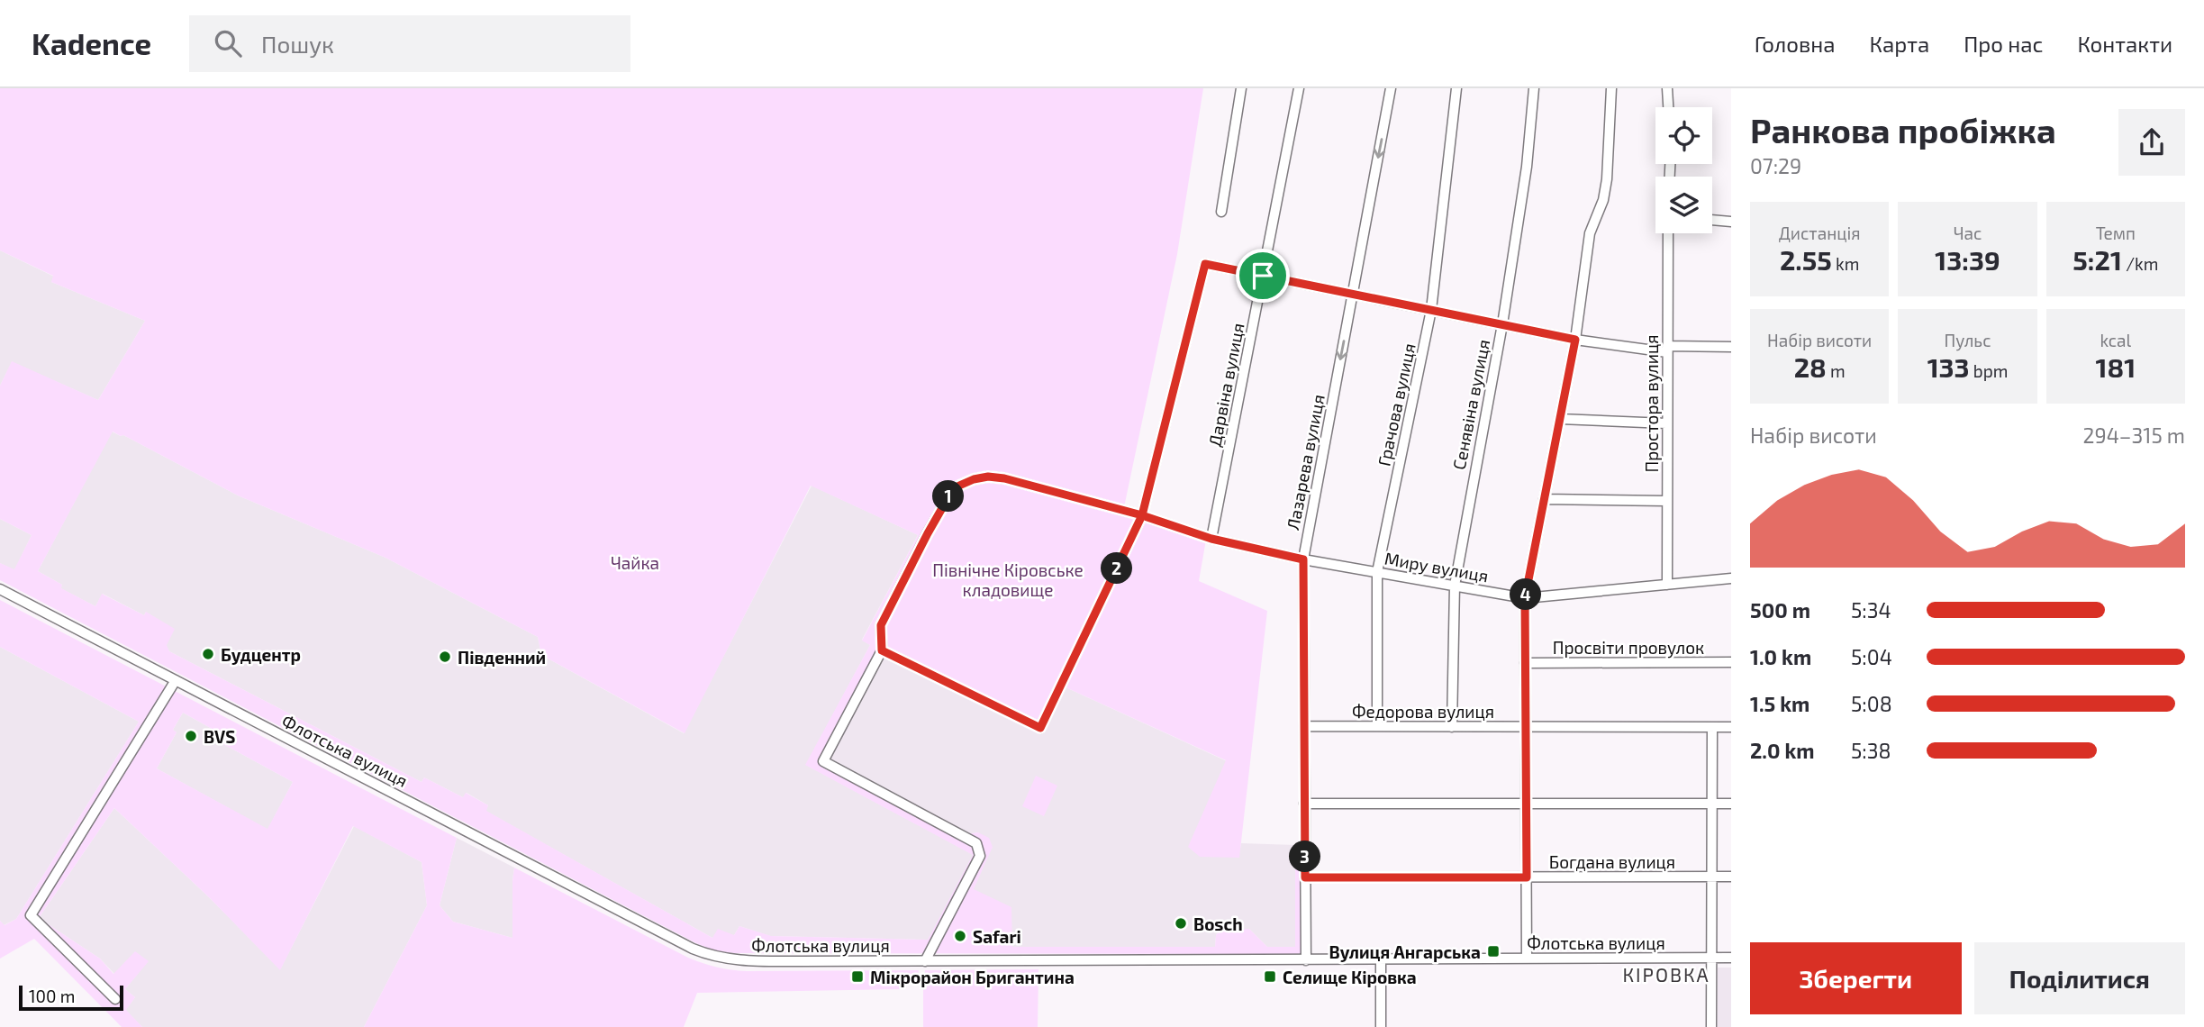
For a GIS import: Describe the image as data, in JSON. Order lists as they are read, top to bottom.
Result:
{
  "streets": {
    "street": [
      "Дарвіна вулиця",
      "Простора вулиця",
      "Грачова вулиця",
      "Сенявіна вулиця",
      "Лазарева вулиця",
      "Миру вулиця",
      "Просвіти провулок",
      "Федорова вулиця",
      "Флотська вулиця",
      "Богдана вулиця"
    ]
  },
  "crossings": [
    ["Дарвіна вулиця", "Миру вулиця"],
    ["Простора вулиця", "Миру вулиця"],
    ["Грачова вулиця", "Миру вулиця"],
    ["Грачова вулиця", "Федорова вулиця"],
    ["Сенявіна вулиця", "Миру вулиця"],
    ["Сенявіна вулиця", "Федорова вулиця"],
    ["Лазарева вулиця", "Миру вулиця"],
    ["Лазарева вулиця", "Федорова вулиця"],
    ["Лазарева вулиця", "Флотська вулиця"],
    ["Лазарева вулиця", "Богдана вулиця"]
  ],
  "one_way": ["Лазарева вулиця"],
  "districts": ["КІРОВКА"],
  "parks": ["Чайка", "Північне Кіровське кладовище"],
  "places": {
    "other": [
      "Будцентр",
      "Південний",
      "BVS",
      "Bosch",
      "Safari"
    ],
    "transit": ["Вулиця Ангарська", "Мікрорайон Бригантина", "Селище Кіровка"]
  },
  "scale_bar": "100 m",
  "page": {
    "header": "Kadence",
    "search": "Пошук",
    "nav": [
      "Головна",
      "Карта",
      "Про нас",
      "Контакти"
    ],
    "heading": ["Ранкова пробіжка", "07:29"],
    "stats": [
      ["Дистанція", "2.55 km"],
      ["Час", "13:39"],
      ["Темп", "5:21 /km"],
      ["Набір висоти", "28 m"],
      ["Пульс", "133 bpm"],
      ["kcal", "181"]
    ],
    "chart": ["Набір висоти", "294–315 m"],
    "pins": [
      "1",
      "2",
      "4",
      "3"
    ],
    "list": [
      {
        "name": "500 m",
        "note": "5:34"
      },
      {
        "name": "1.0 km",
        "note": "5:04"
      },
      {
        "name": "1.5 km",
        "note": "5:08"
      },
      {
        "name": "2.0 km",
        "note": "5:38"
      }
    ],
    "buttons": ["Зберегти", "Поділитися"],
    "scale": "100 m"
  }
}
